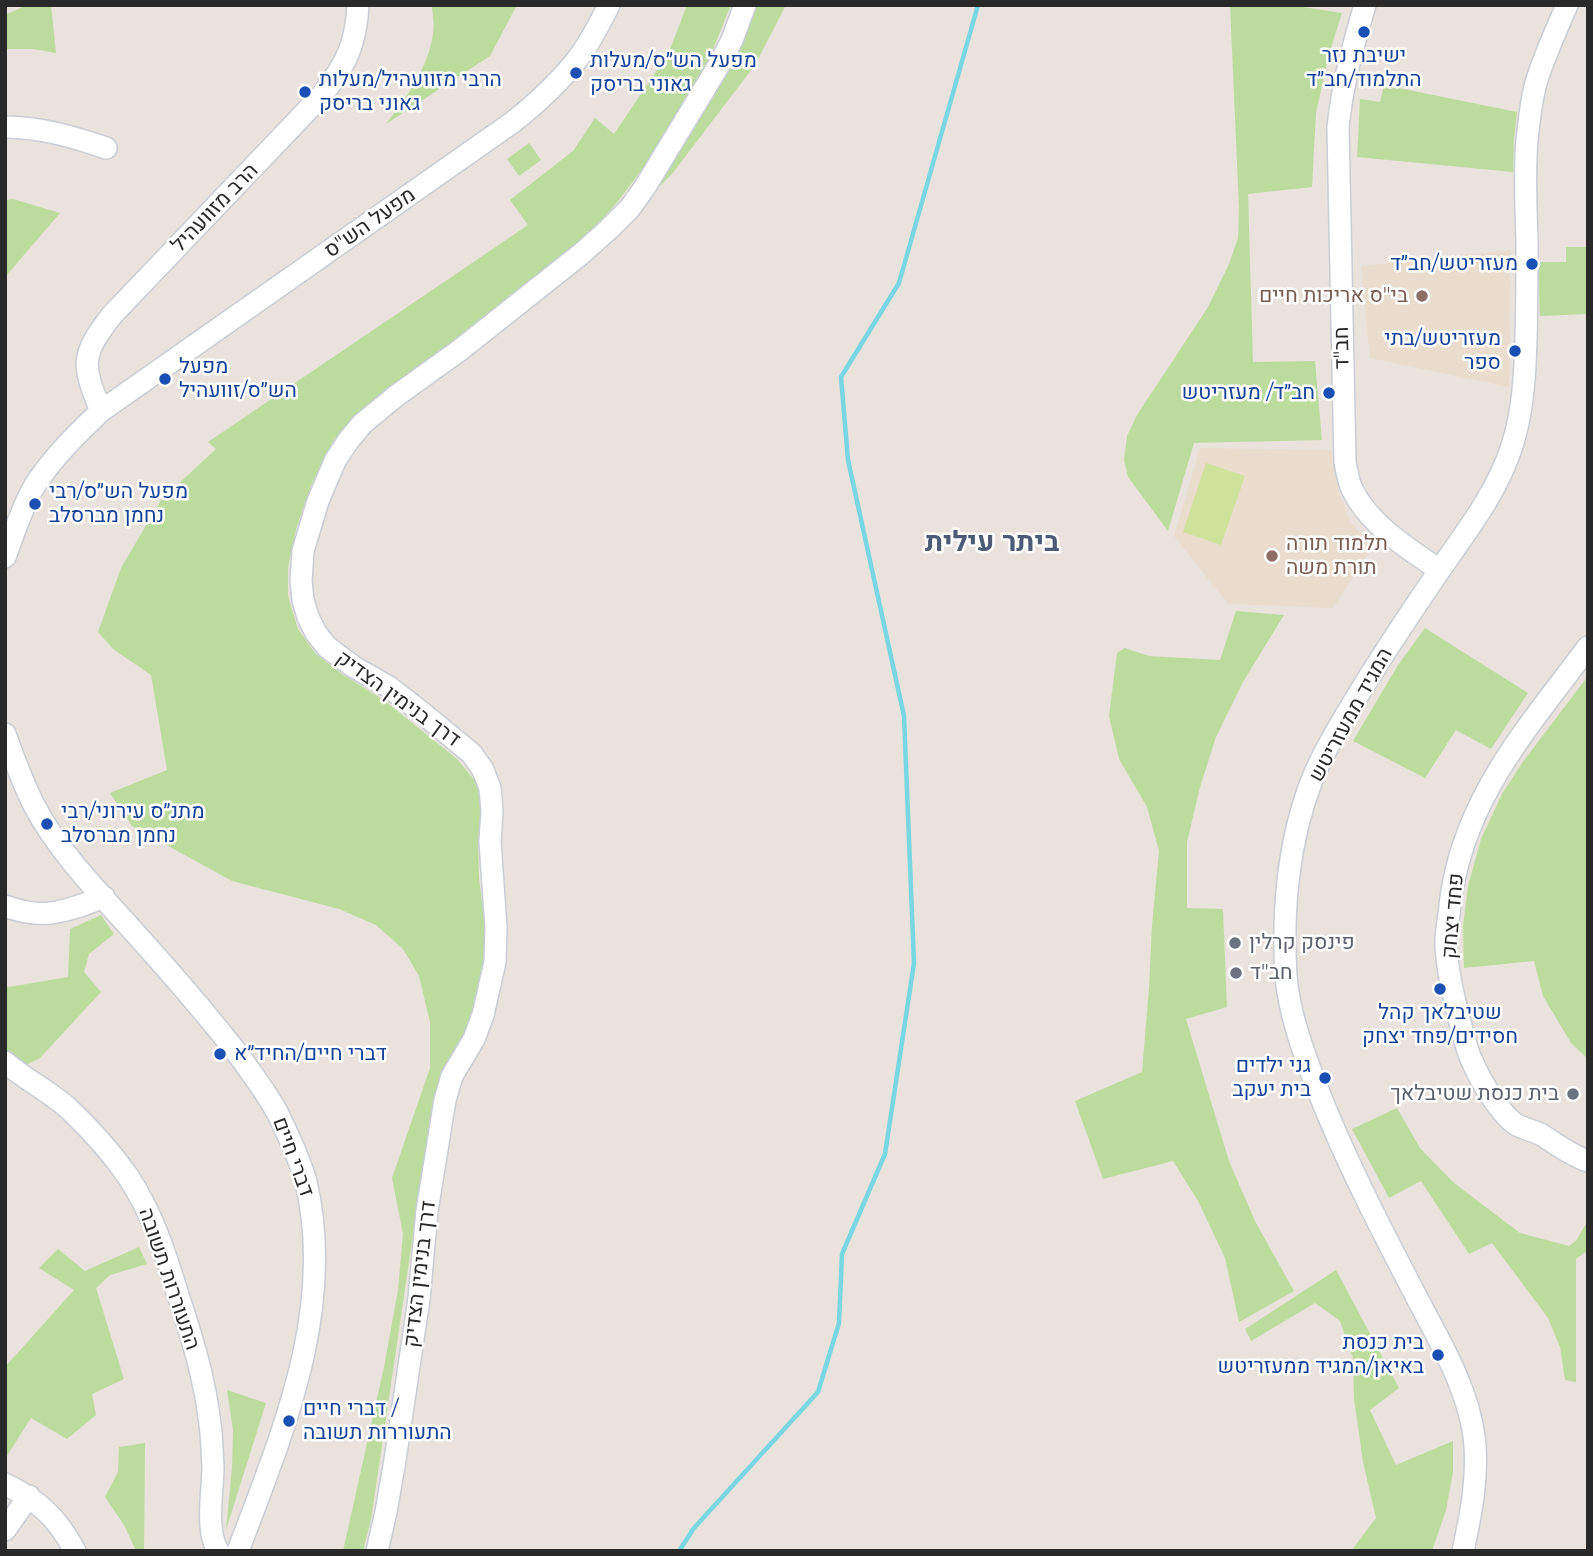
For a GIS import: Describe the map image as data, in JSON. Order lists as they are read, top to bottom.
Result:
{
  "streets": {
    "street": [
      "הרב מזוועהיל",
      "מפעל הש\"ס",
      "חב\"ד",
      "דרך בנימין הצדיק",
      "המגיד ממעזריטש",
      "פחד יצחק",
      "דברי חיים",
      "התעוררות תשובה"
    ]
  },
  "crossings": [
    ["הרב מזוועהיל", "מפעל הש\"ס"],
    ["חב\"ד", "המגיד ממעזריטש"]
  ],
  "districts": ["ביתר עילית"],
  "places": [
    "ישיבת נזר התלמוד/חב״ד",
    "מפעל הש״ס/מעלות גאוני בריסק",
    "הרבי מזוועהיל/מעלות גאוני בריסק",
    "מעזריטש/חב״ד",
    "בי\"ס אריכות חיים",
    "מעזריטש/בתי ספר",
    "מפעל הש״ס/זוועהיל",
    "חב״ד/ מעזריטש",
    "מפעל הש״ס/רבי נחמן מברסלב",
    "תלמוד תורה תורת משה",
    "מתנ״ס עירוני/רבי נחמן מברסלב",
    "פינסק קרלין",
    "חב\"ד",
    "שטיבלאך קהל חסידים/פחד יצחק",
    "דברי חיים/החיד״א",
    "גני ילדים בית יעקב",
    "בית כנסת שטיבלאך",
    "בית כנסת באיאן/המגיד ממעזריטש",
    "דברי חיים / התעוררות תשובה"
  ]
}
